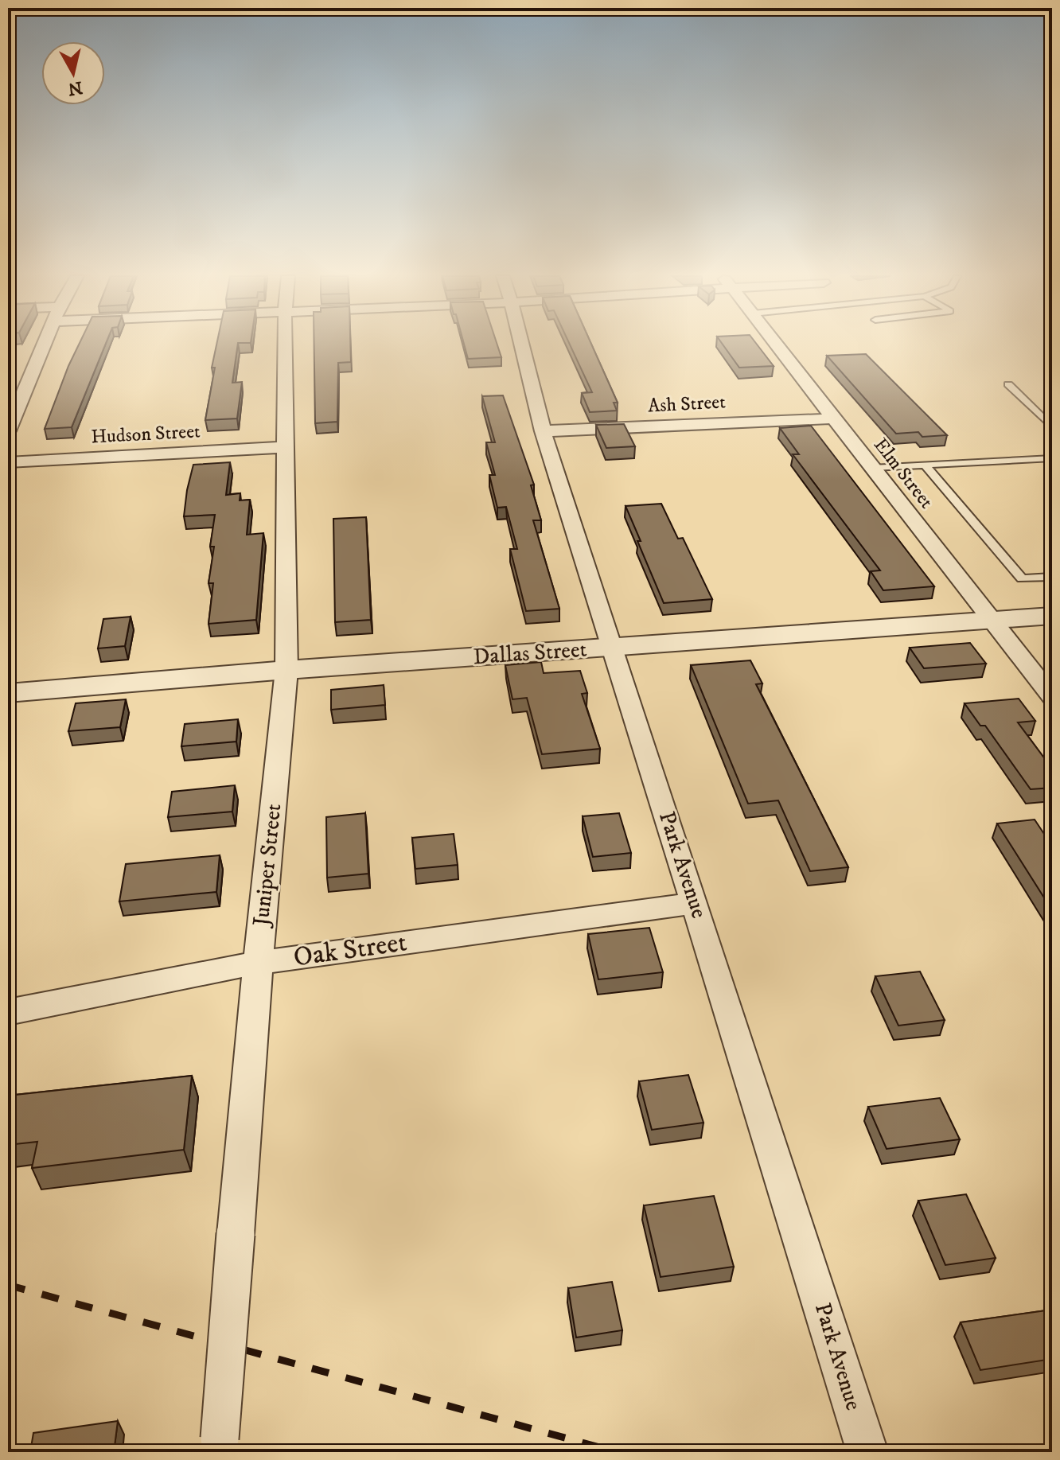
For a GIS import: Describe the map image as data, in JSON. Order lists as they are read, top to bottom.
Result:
{
  "streets": {
    "street": [
      "Ash Street",
      "Hudson Street",
      "Elm Street",
      "Dallas Street",
      "Juniper Street",
      "Park Avenue",
      "Oak Street"
    ]
  },
  "crossings": [
    ["Ash Street", "Elm Street"],
    ["Ash Street", "Park Avenue"],
    ["Hudson Street", "Juniper Street"],
    ["Elm Street", "Dallas Street"],
    ["Dallas Street", "Juniper Street"],
    ["Dallas Street", "Park Avenue"],
    ["Juniper Street", "Oak Street"],
    ["Park Avenue", "Oak Street"]
  ],
  "north": "bottom"
}
